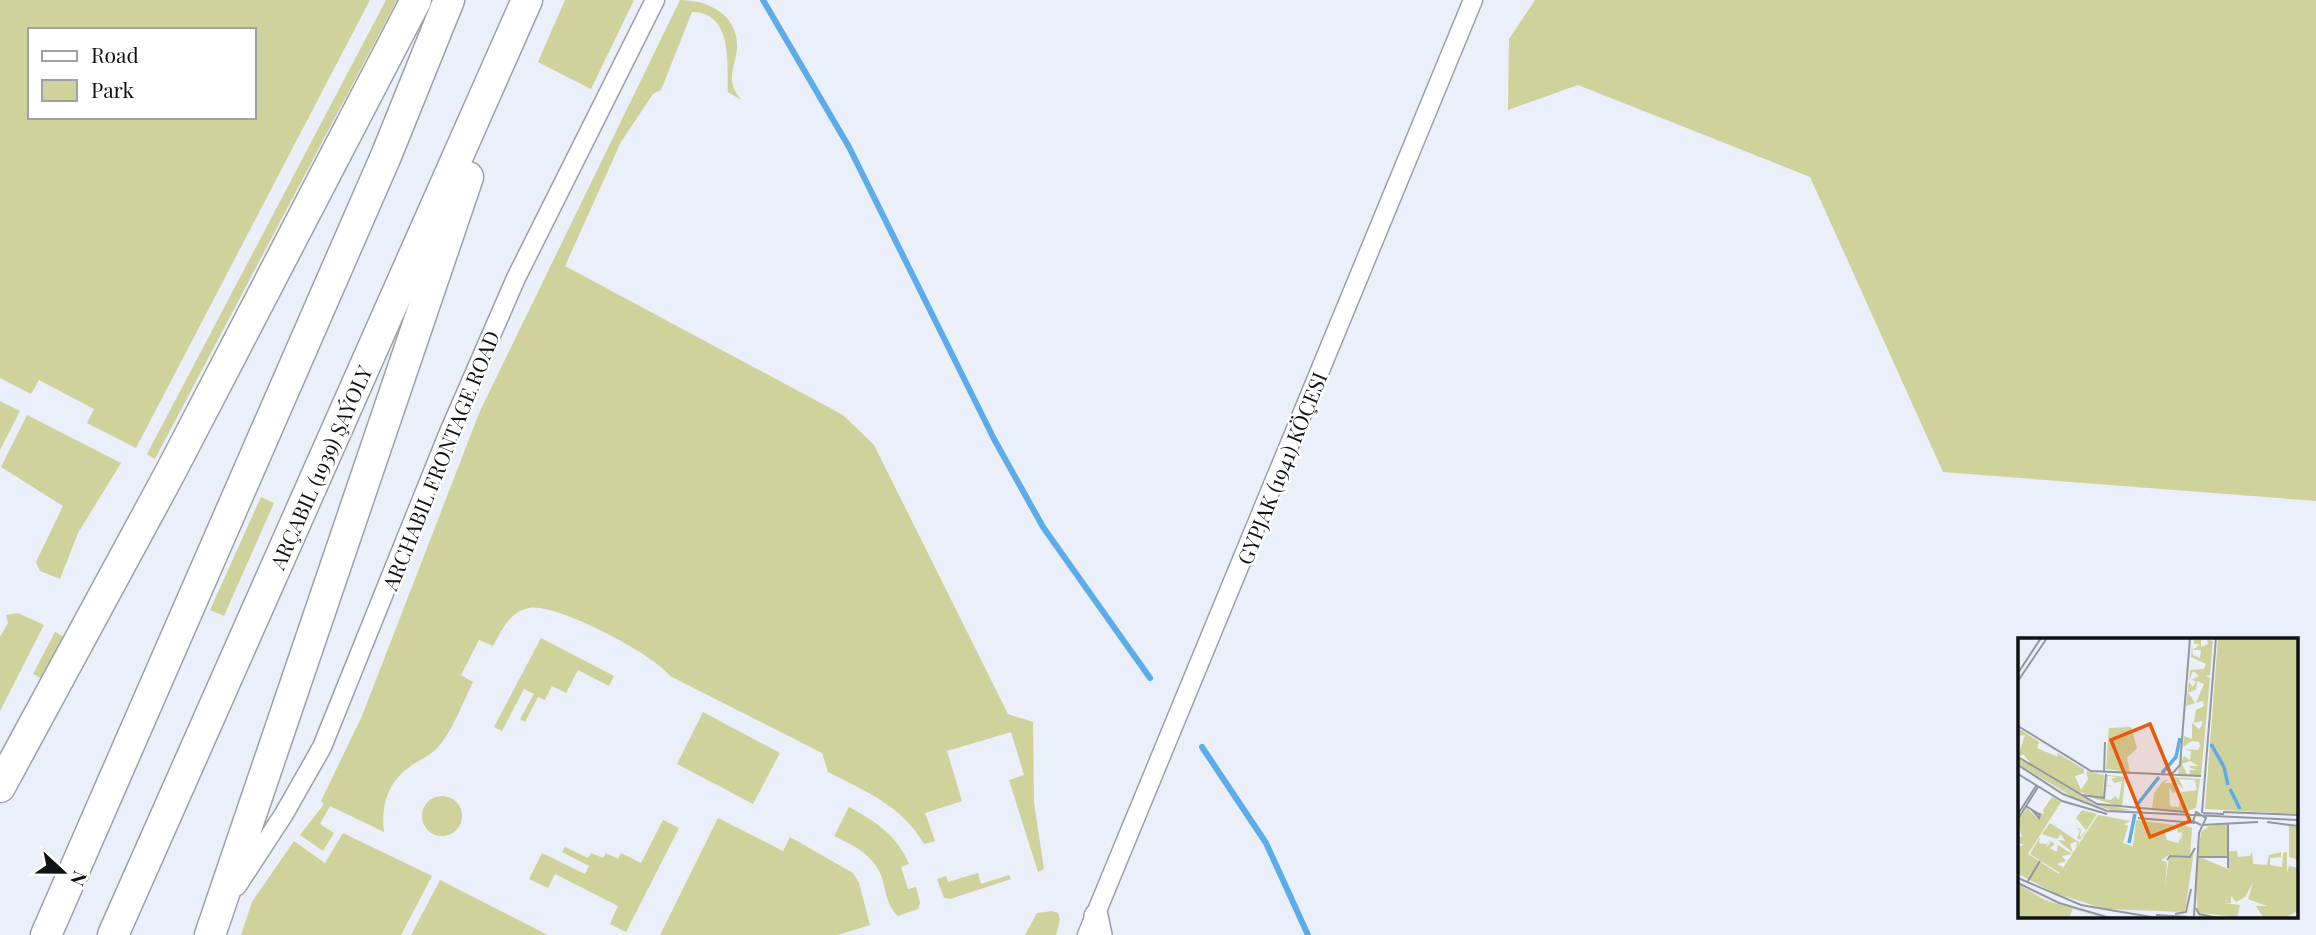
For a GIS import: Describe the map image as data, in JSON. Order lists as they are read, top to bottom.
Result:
{
  "streets": {
    "main road": ["ARÇABIL (1939) ŞAÝOLY"],
    "street": ["ARCHABIL FRONTAGE ROAD", "GYPJAK (1941) KÖÇESI"]
  },
  "legend": ["Road", "Park"],
  "north": "right"
}
